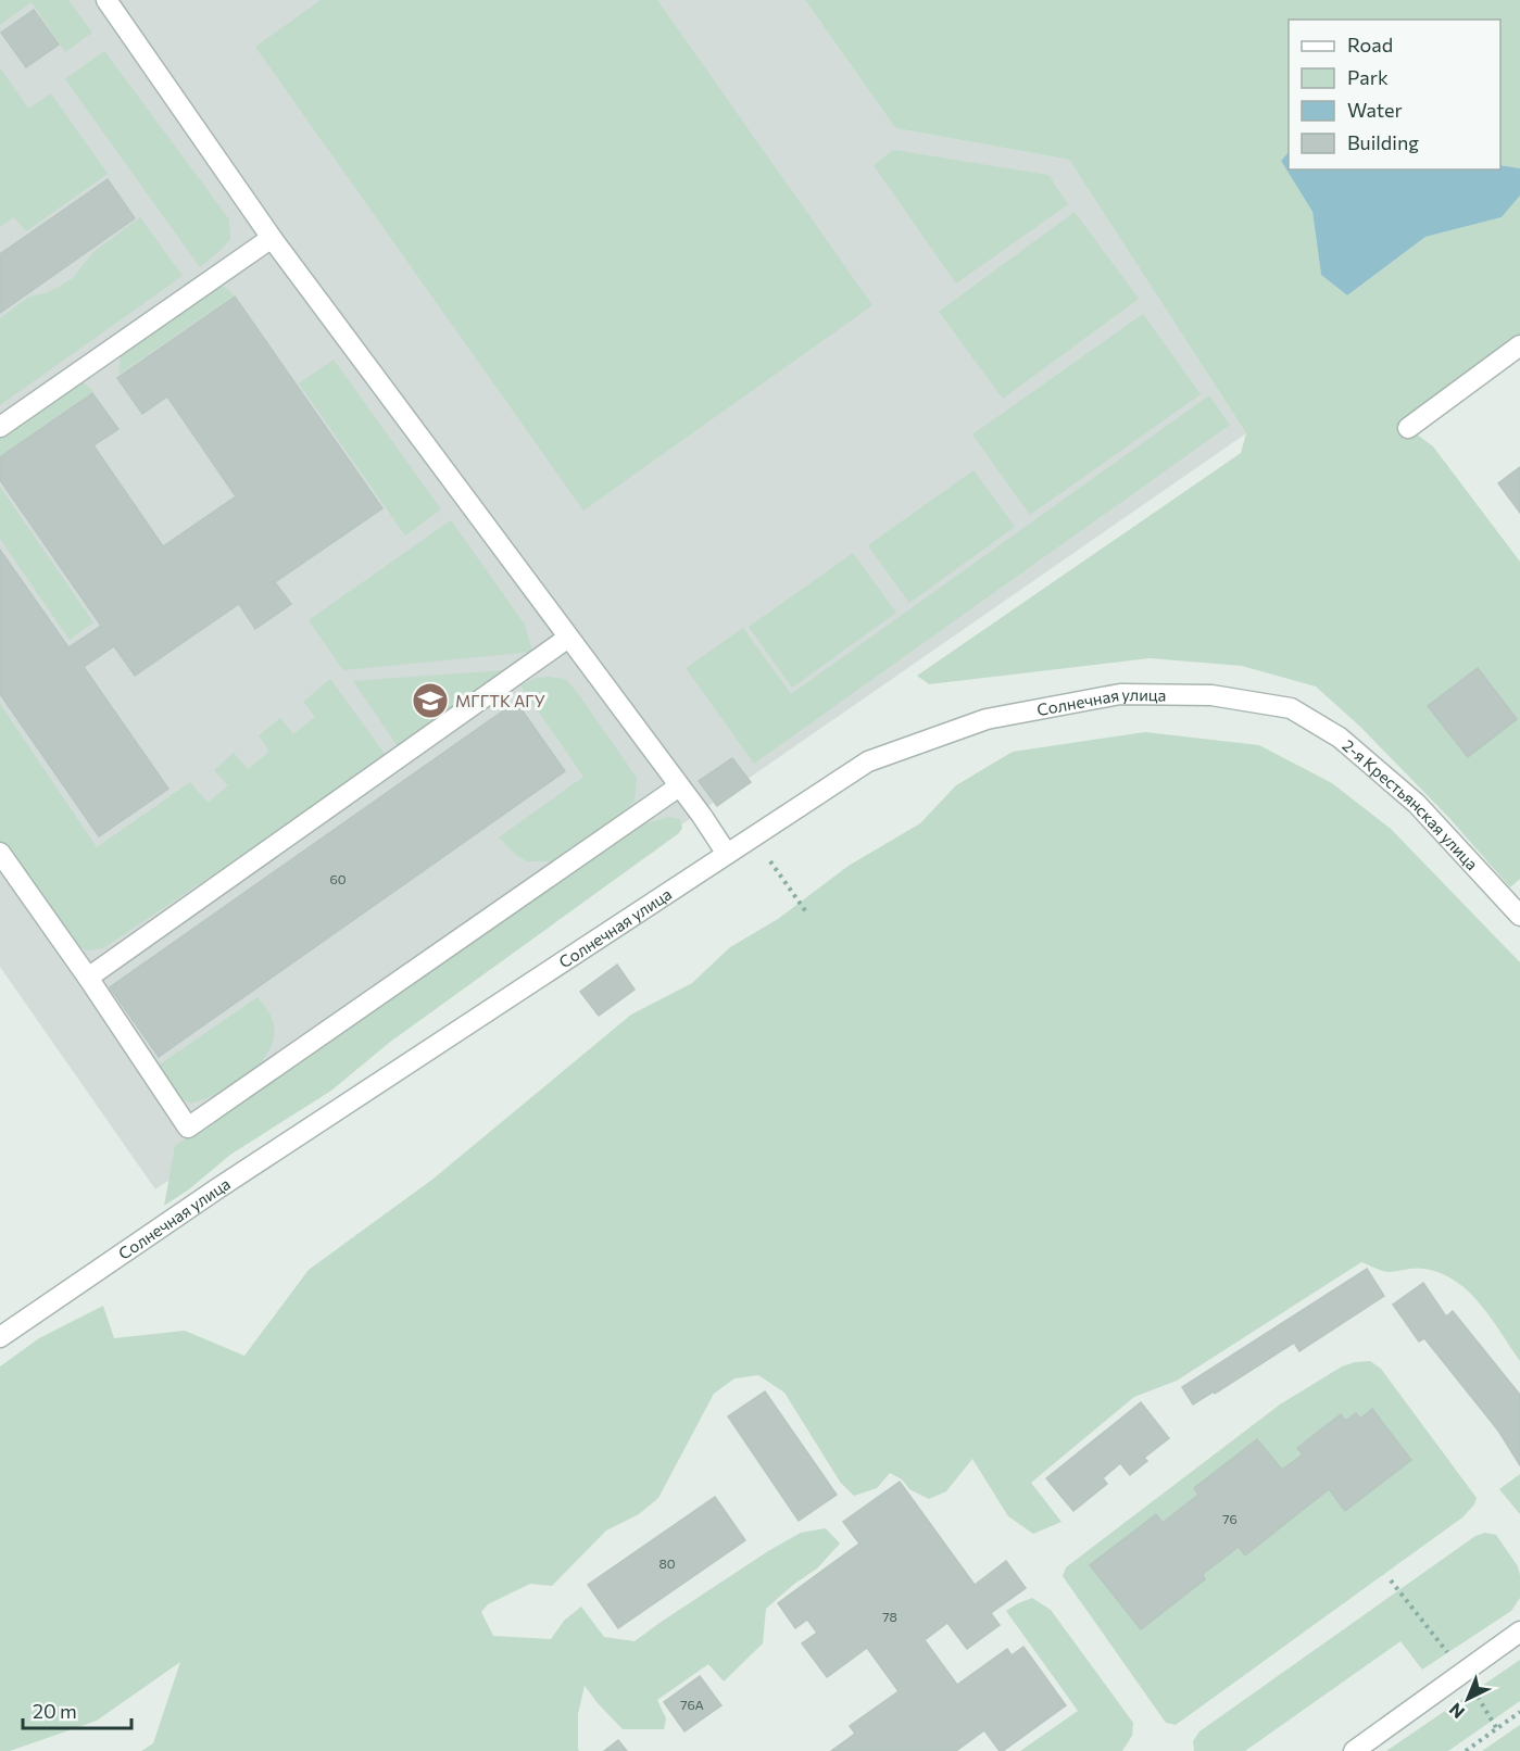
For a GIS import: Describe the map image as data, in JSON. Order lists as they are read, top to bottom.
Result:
{
  "streets": {
    "street": ["Солнечная улица", "2-я Крестьянская улица"]
  },
  "crossings": [
    ["Солнечная улица", "2-я Крестьянская улица"]
  ],
  "places": {
    "school or university": ["МГГТК АГУ"]
  },
  "house_numbers": [
    "60",
    "76",
    "80",
    "78",
    "76А"
  ],
  "legend": [
    "Road",
    "Park",
    "Water",
    "Building"
  ],
  "scale_bar": "20 m",
  "north": "bottom left"
}
